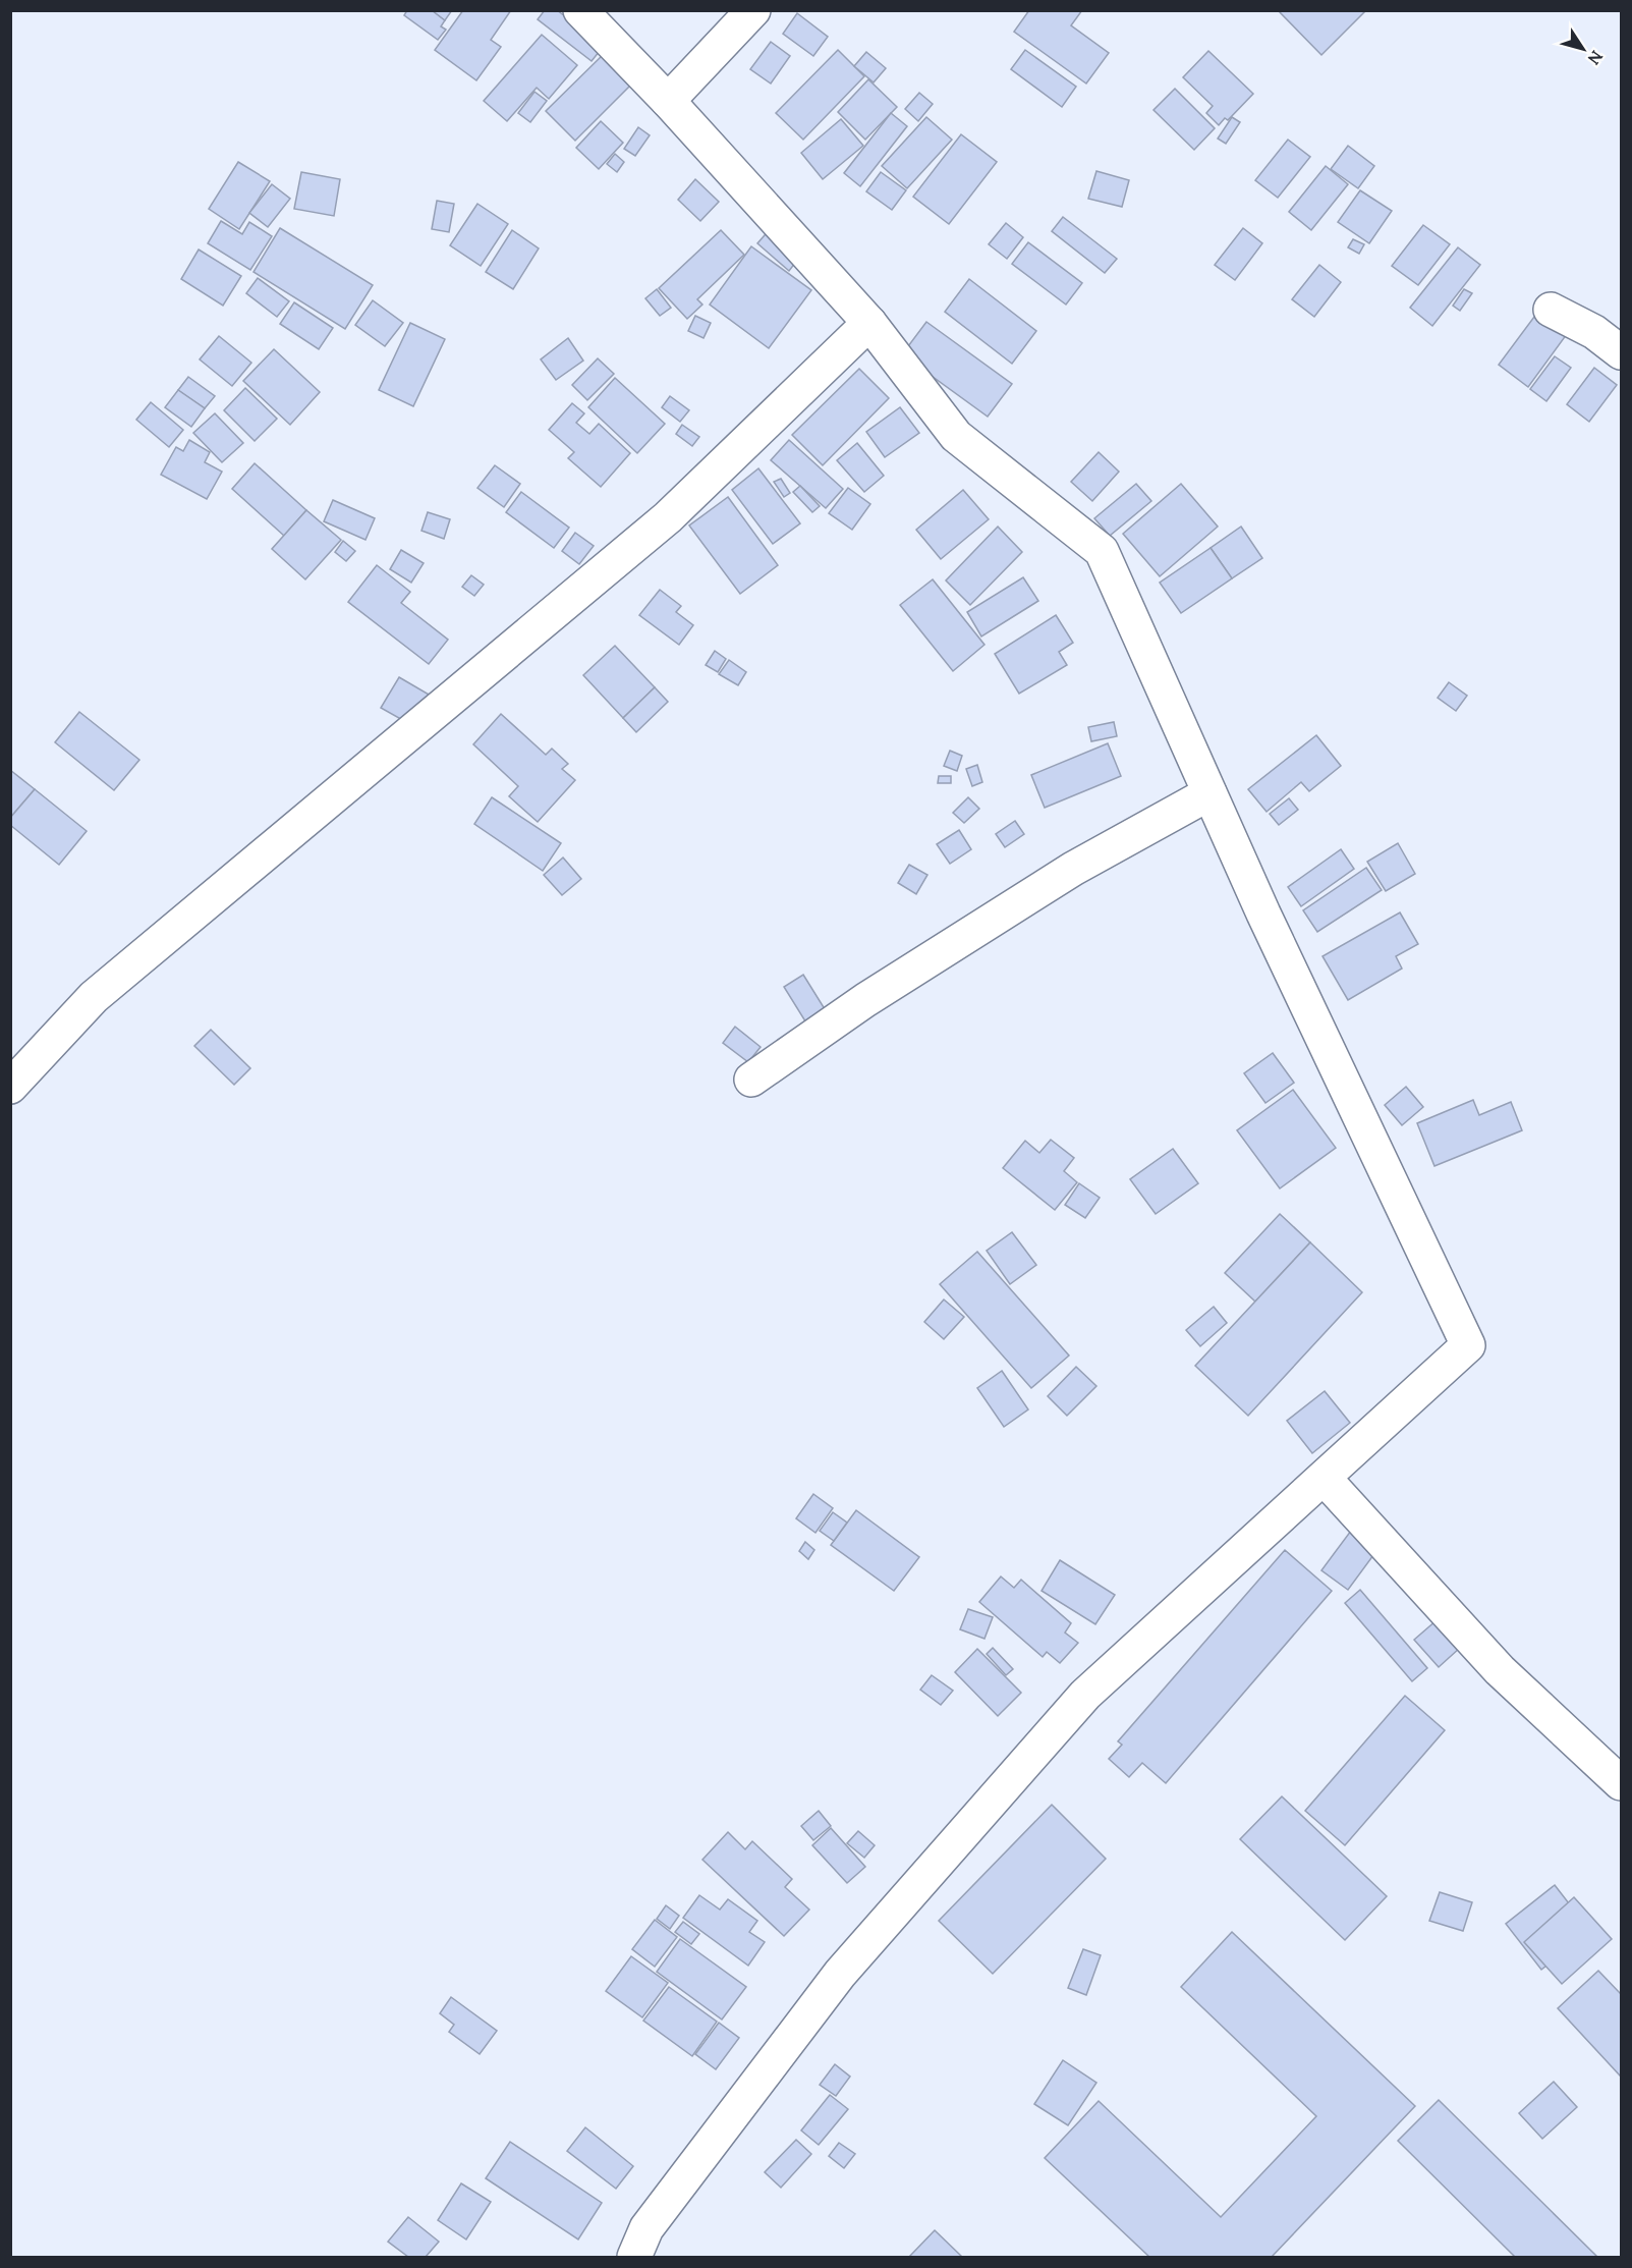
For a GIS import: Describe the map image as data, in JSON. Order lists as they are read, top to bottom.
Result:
{
  "north": "bottom right"
}
